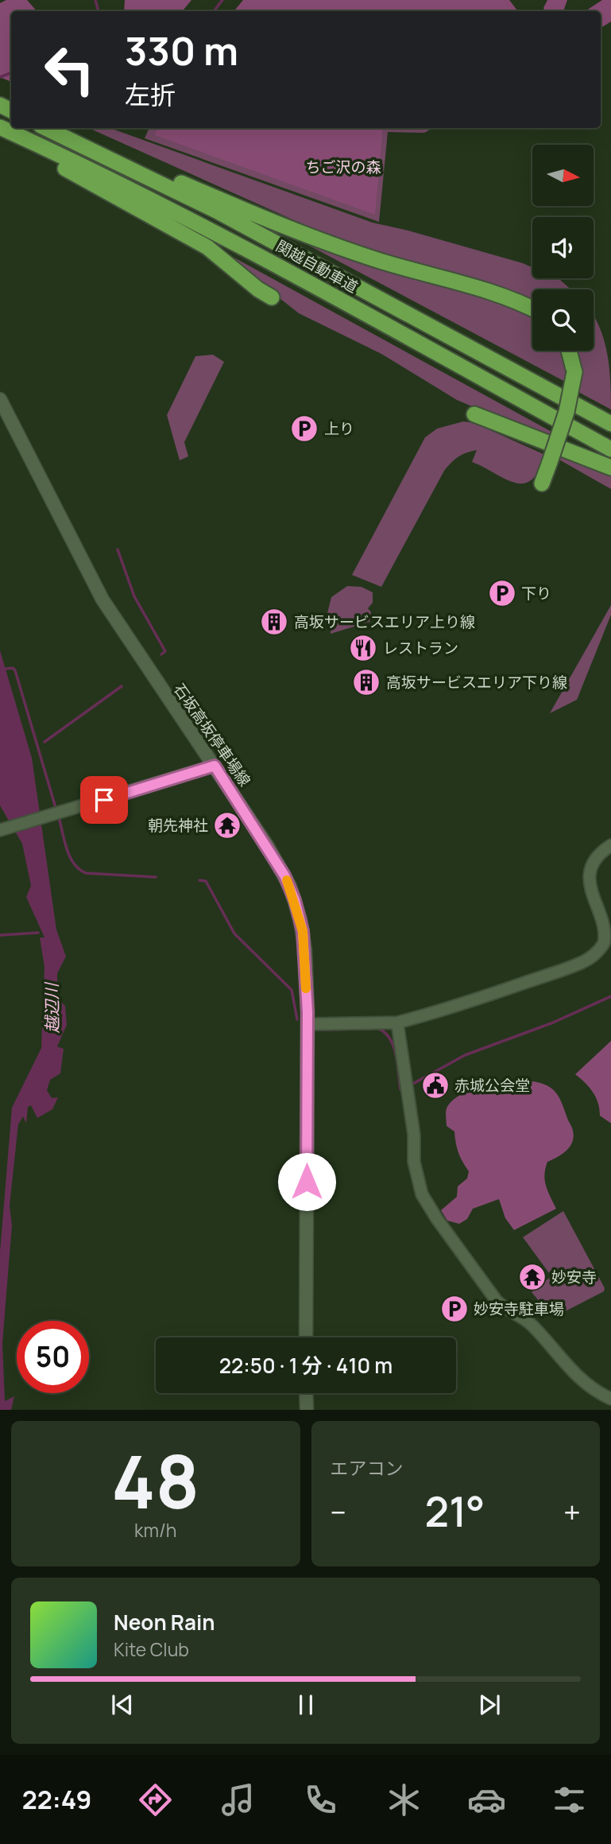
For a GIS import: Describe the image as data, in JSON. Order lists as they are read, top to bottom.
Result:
{
  "streets": {
    "highway": ["関越自動車道"],
    "main road": ["石坂高坂停車場線"]
  },
  "water": ["越辺川"],
  "parks": ["ちご沢の森"],
  "places": {
    "parking": ["上り", "下り", "妙安寺駐車場"],
    "building": ["高坂サービスエリア上り線", "高坂サービスエリア下り線"],
    "restaurant": ["レストラン"],
    "temple": ["朝先神社", "妙安寺"],
    "public building": ["赤城公会堂"]
  },
  "north": "right",
  "page": {
    "turn": ["330 m", "左折"],
    "limit": "50",
    "trip": "22:50 · 1 分 · 410 m",
    "tile": [
      ["48", "km/h"],
      "エアコン"
    ],
    "heat": ["−", "21°", "+"],
    "song": ["Neon Rain", "Kite Club"],
    "tabs": "22:49"
  }
}
